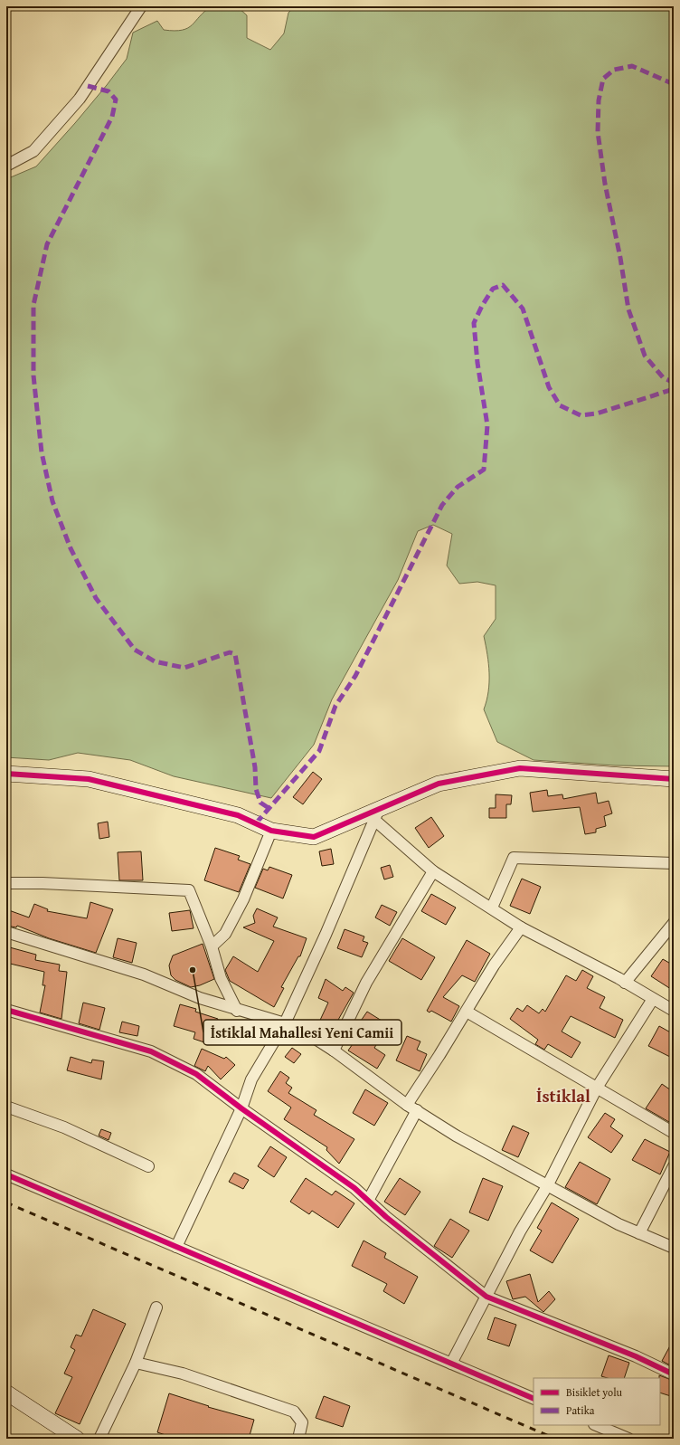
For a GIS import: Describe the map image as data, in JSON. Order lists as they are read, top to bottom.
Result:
{
  "districts": ["İstiklal"],
  "places": ["İstiklal Mahallesi Yeni Camii"],
  "legend": ["Bisiklet yolu", "Patika"]
}
